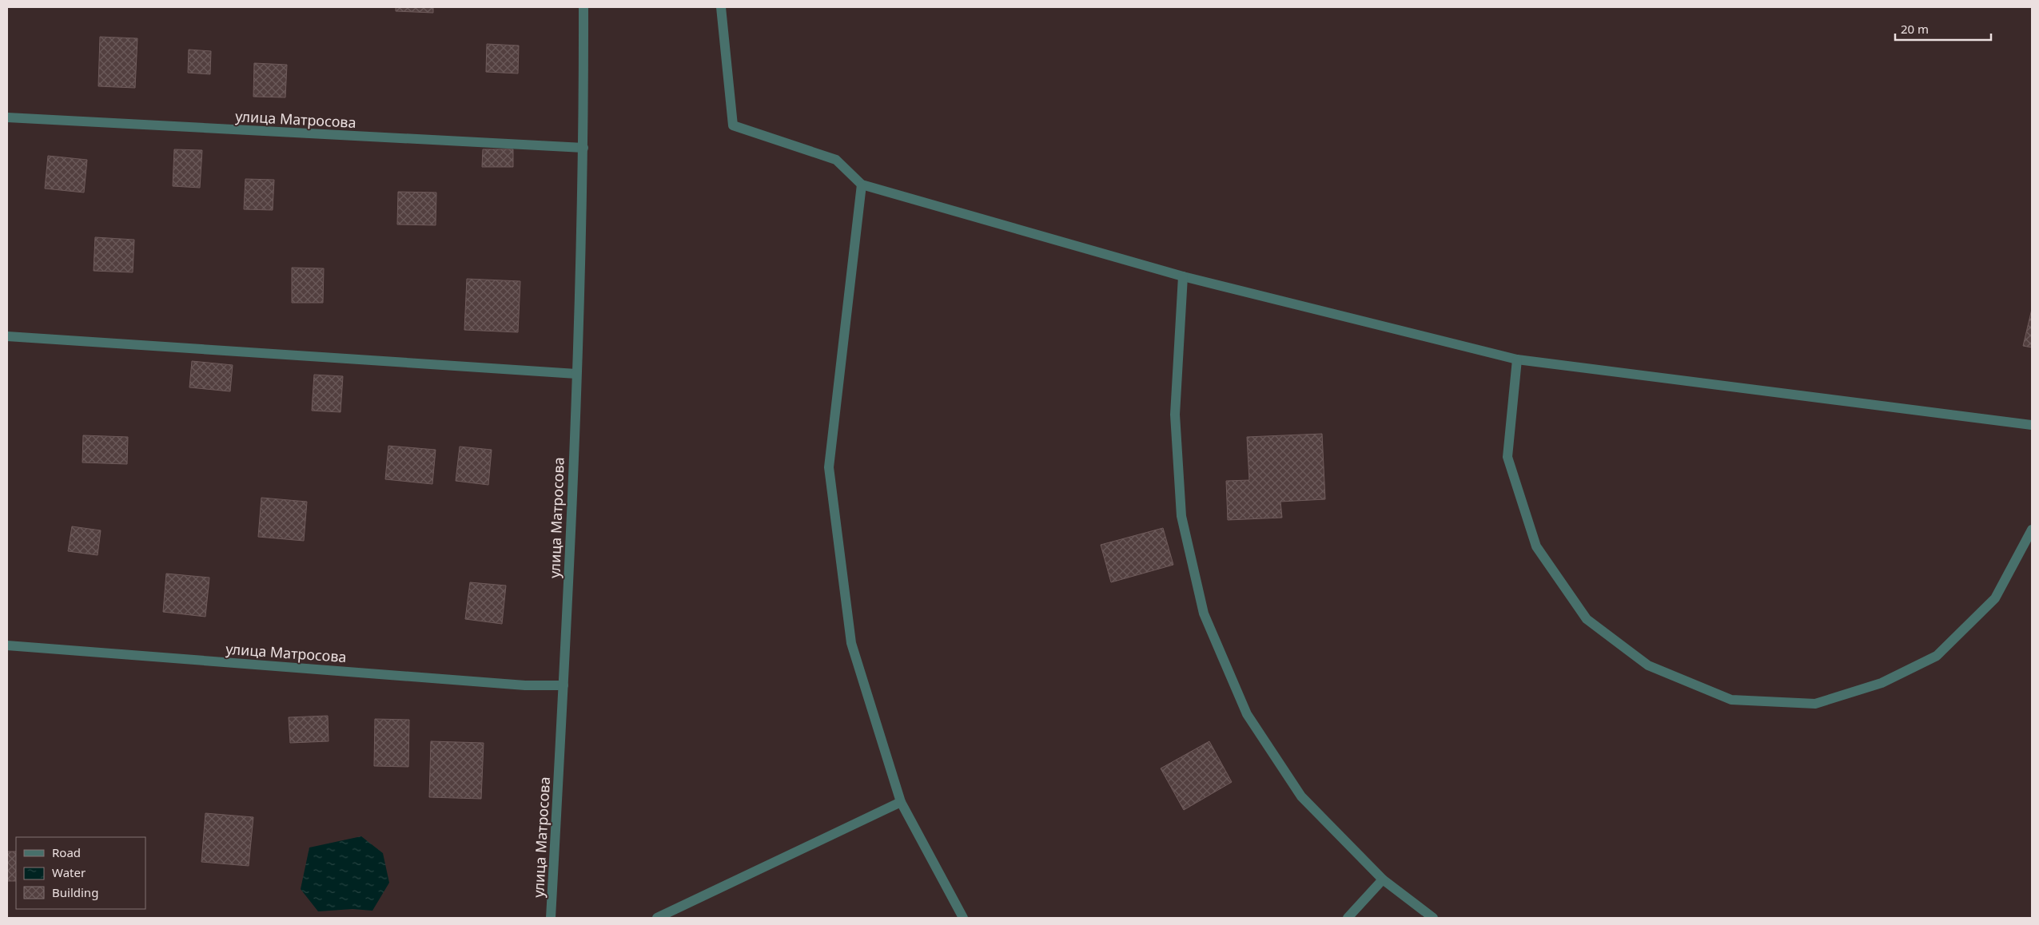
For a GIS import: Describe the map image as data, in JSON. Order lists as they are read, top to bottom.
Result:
{
  "streets": {
    "street": ["улица Матросова"]
  },
  "legend": ["Road", "Water", "Building"],
  "scale_bar": "20 m"
}
